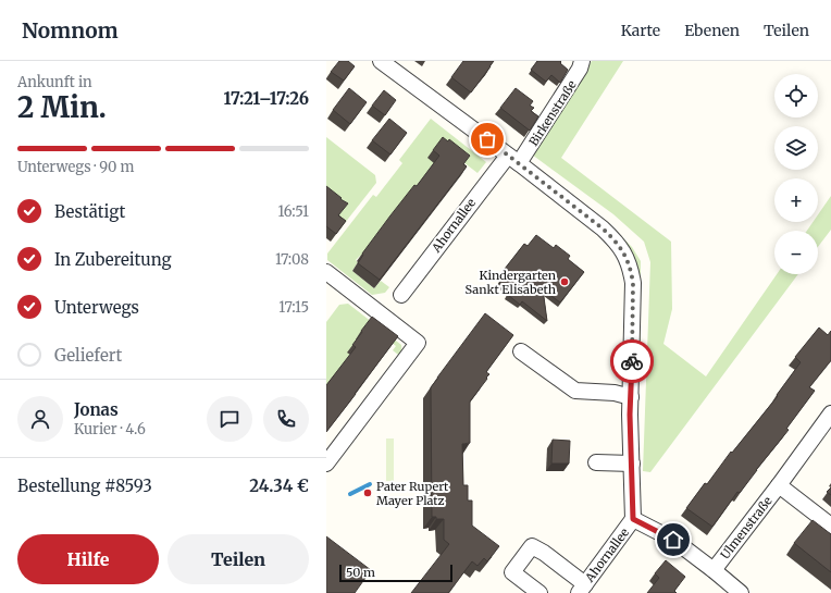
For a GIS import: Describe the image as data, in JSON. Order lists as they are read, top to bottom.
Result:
{
  "streets": {
    "street": ["Birkenstraße", "Ahornallee", "Ulmenstraße"]
  },
  "crossings": [
    ["Birkenstraße", "Ahornallee"]
  ],
  "places": ["Kindergarten Sankt Elisabeth", "Pater Rupert Mayer Platz"],
  "scale_bar": "50 m",
  "page": {
    "header": "Nomnom",
    "nav": ["Karte", "Ebenen", "Teilen"],
    "heading": ["2 Min.", "Ankunft in", "17:21–17:26"],
    "panel": [
      "Jonas",
      "Kurier · 4.6",
      "Bestellung #8593",
      "24.34 €"
    ],
    "map_buttons": ["+", "−"],
    "bar": "Unterwegs · 90 m",
    "list": [
      ["Bestätigt", "16:51"],
      ["In Zubereitung", "17:08"],
      ["Unterwegs", "17:15"],
      "Geliefert"
    ],
    "buttons": ["Hilfe", "Teilen"],
    "scale": "50 m"
  }
}
